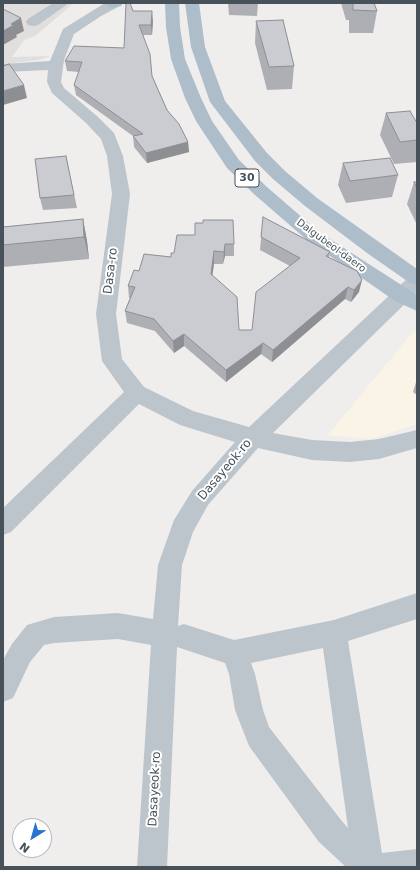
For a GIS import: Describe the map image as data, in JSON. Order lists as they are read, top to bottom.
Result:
{
  "streets": {
    "main road": ["30", "Dalgubeol-daero"],
    "street": ["Dasa-ro", "Dasayeok-ro"]
  },
  "crossings": [
    ["Dalgubeol-daero", "Dasayeok-ro"]
  ],
  "north": "bottom left"
}
